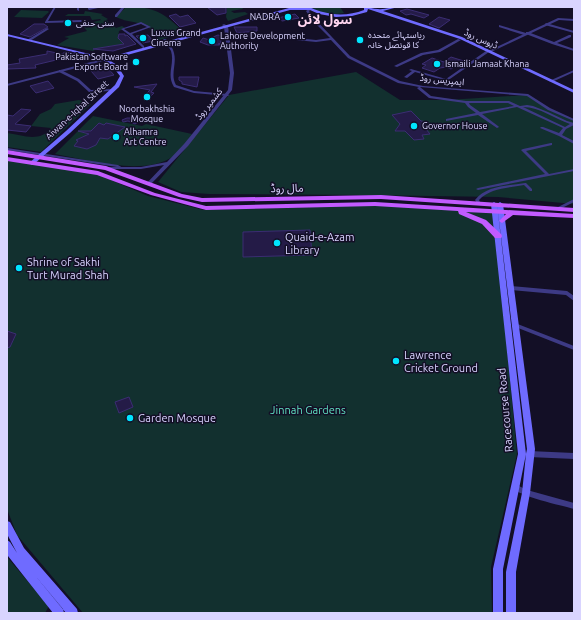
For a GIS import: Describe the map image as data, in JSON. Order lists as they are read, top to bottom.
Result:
{
  "streets": {
    "main road": [
      "ڈیوس روڈ",
      "Aiwan-e-Iqbal Street",
      "مال روڈ",
      "Racecourse Road"
    ],
    "street": ["ایمپریس روڈ", "کشمیر روڈ"]
  },
  "crossings": [
    ["ڈیوس روڈ", "ایمپریس روڈ"],
    ["ڈیوس روڈ", "کشمیر روڈ"],
    ["کشمیر روڈ", "مال روڈ"],
    ["Aiwan-e-Iqbal Street", "مال روڈ"],
    ["مال روڈ", "Racecourse Road"]
  ],
  "districts": ["سول لائن"],
  "parks": ["Jinnah Gardens"],
  "places": [
    "NADRA",
    "سنی حنفی",
    "Luxus Grand Cinema",
    "ریاستہائے متحدہ کا قونصل خانہ",
    "Lahore Development Authority",
    "Pakistan Software Export Board",
    "Ismaili Jamaat Khana",
    "Noorbakhshia Mosque",
    "Governor House",
    "Alhamra Art Centre",
    "Quaid-e-Azam Library",
    "Shrine of Sakhi Turt Murad Shah",
    "Lawrence Cricket Ground",
    "Garden Mosque"
  ]
}
